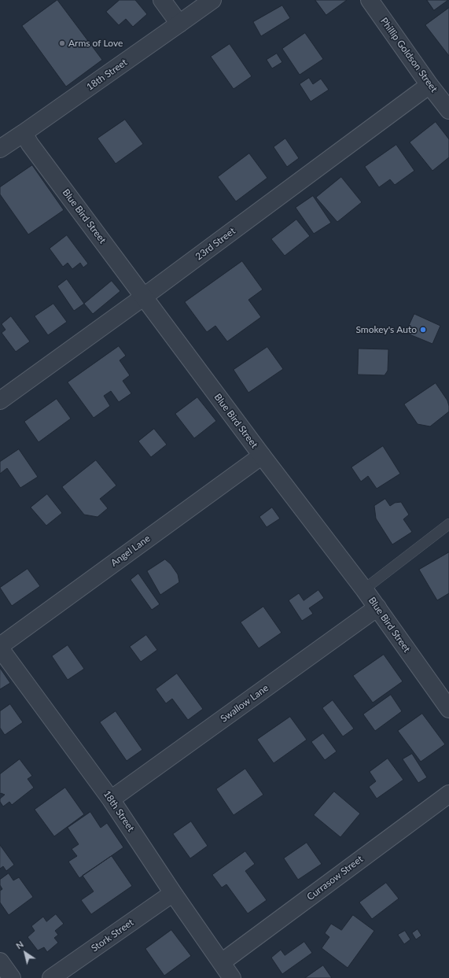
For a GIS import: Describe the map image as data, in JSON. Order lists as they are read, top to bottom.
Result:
{
  "streets": {
    "street": [
      "Phillip Goldson Street",
      "18th Street",
      "Blue Bird Street",
      "23rd Street",
      "Angel Lane",
      "Swallow Lane",
      "Currasow Street",
      "Stork Street"
    ]
  },
  "crossings": [
    ["Phillip Goldson Street", "23rd Street"],
    ["18th Street", "Blue Bird Street"],
    ["18th Street", "Swallow Lane"],
    ["18th Street", "Currasow Street"],
    ["18th Street", "Stork Street"],
    ["Blue Bird Street", "23rd Street"],
    ["Blue Bird Street", "Angel Lane"],
    ["Blue Bird Street", "Swallow Lane"]
  ],
  "places": ["Arms of Love", "Smokey's Auto"],
  "north": "top left"
}
